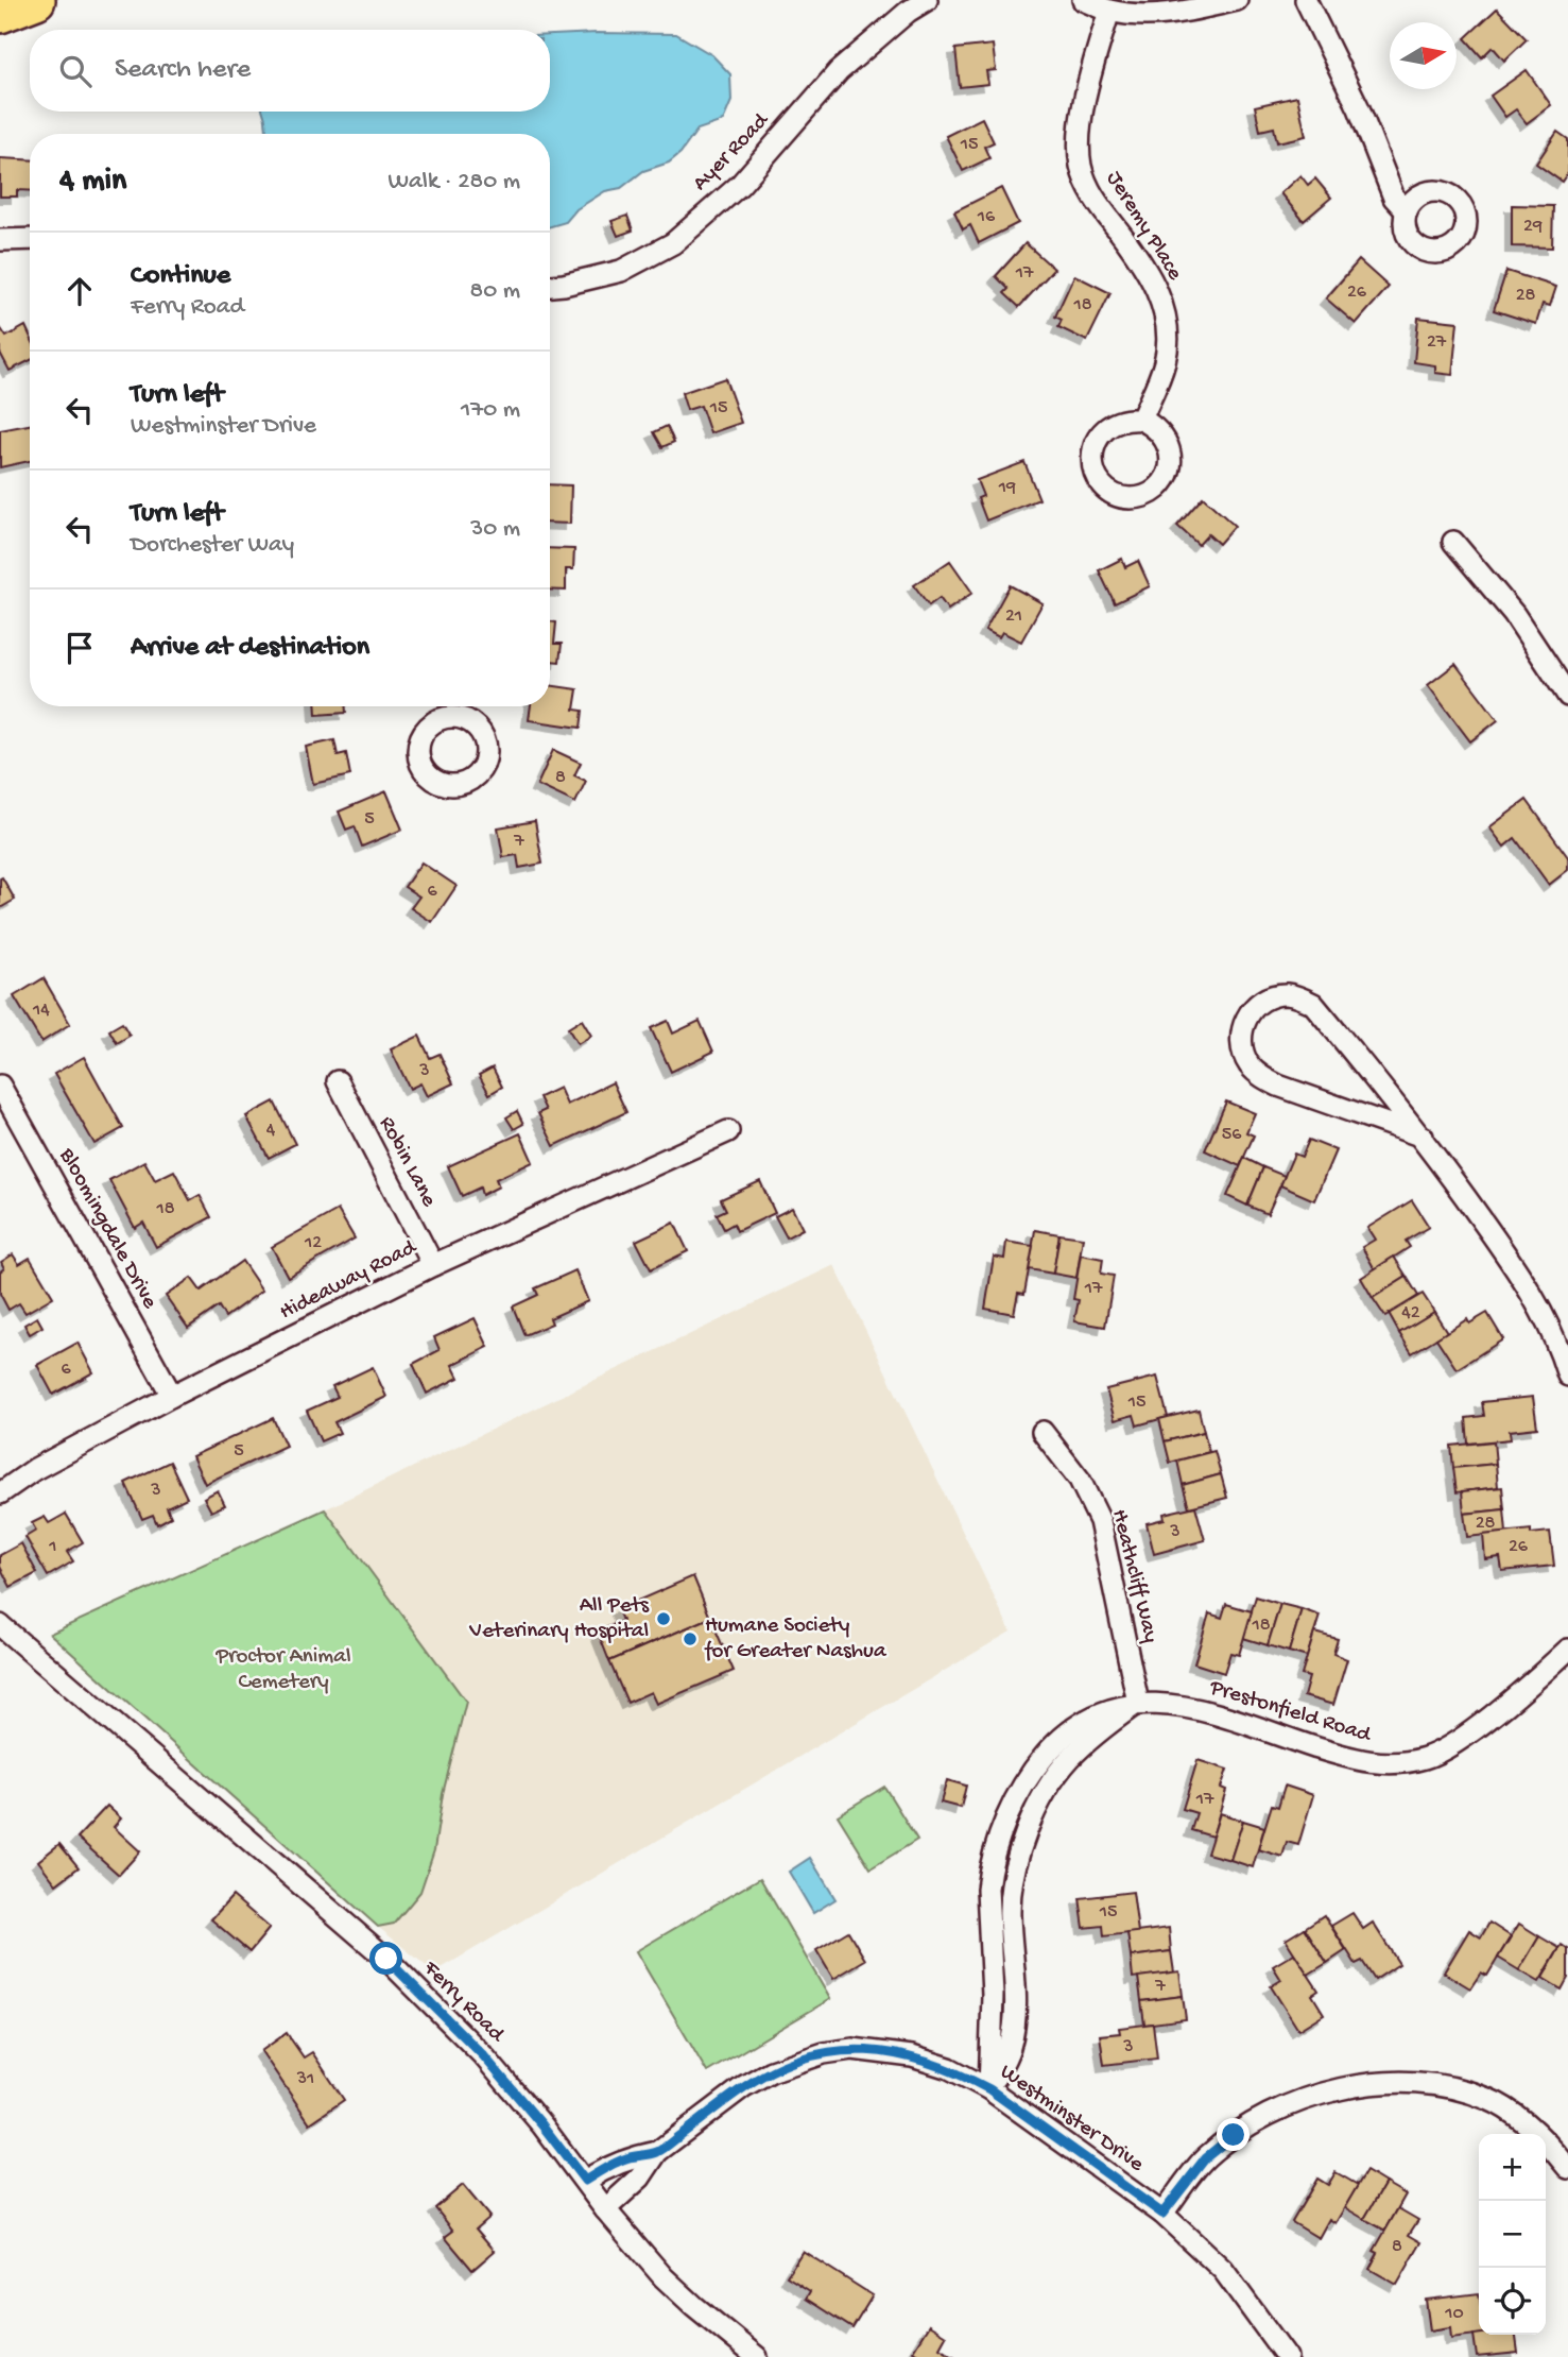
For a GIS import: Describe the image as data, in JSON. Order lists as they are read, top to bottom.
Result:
{
  "streets": {
    "street": [
      "Ayer Road",
      "Jeremy Place",
      "Robin Lane",
      "Bloomingdale Drive",
      "Hideaway Road",
      "Heathcliff Way",
      "Prestonfield Road",
      "Ferry Road",
      "Westminster Drive"
    ]
  },
  "crossings": [
    ["Robin Lane", "Hideaway Road"],
    ["Bloomingdale Drive", "Hideaway Road"],
    ["Heathcliff Way", "Prestonfield Road"],
    ["Prestonfield Road", "Westminster Drive"],
    ["Ferry Road", "Westminster Drive"]
  ],
  "parks": ["Proctor Animal Cemetery"],
  "places": ["All Pets Veterinary Hospital", "Humane Society for Greater Nashua"],
  "house_numbers": [
    "15",
    "16",
    "29",
    "17",
    "26",
    "28",
    "18",
    "27",
    "15",
    "19",
    "21",
    "8",
    "5",
    "7",
    "6",
    "14",
    "3",
    "4",
    "56",
    "18",
    "12",
    "17",
    "42",
    "6",
    "15",
    "5",
    "3",
    "28",
    "3",
    "1",
    "26",
    "18",
    "17",
    "15",
    "7",
    "3",
    "31",
    "8",
    "10"
  ],
  "north": "right",
  "page": {
    "search": "Search here",
    "heading": ["4 min", "Walk · 280 m"],
    "list": [
      ["Continue", "Ferry Road", "80 m"],
      ["Turn left", "Westminster Drive", "170 m"],
      ["Turn left", "Dorchester Way", "30 m"],
      "Arrive at destination"
    ],
    "map_buttons": ["+", "−"]
  }
}
